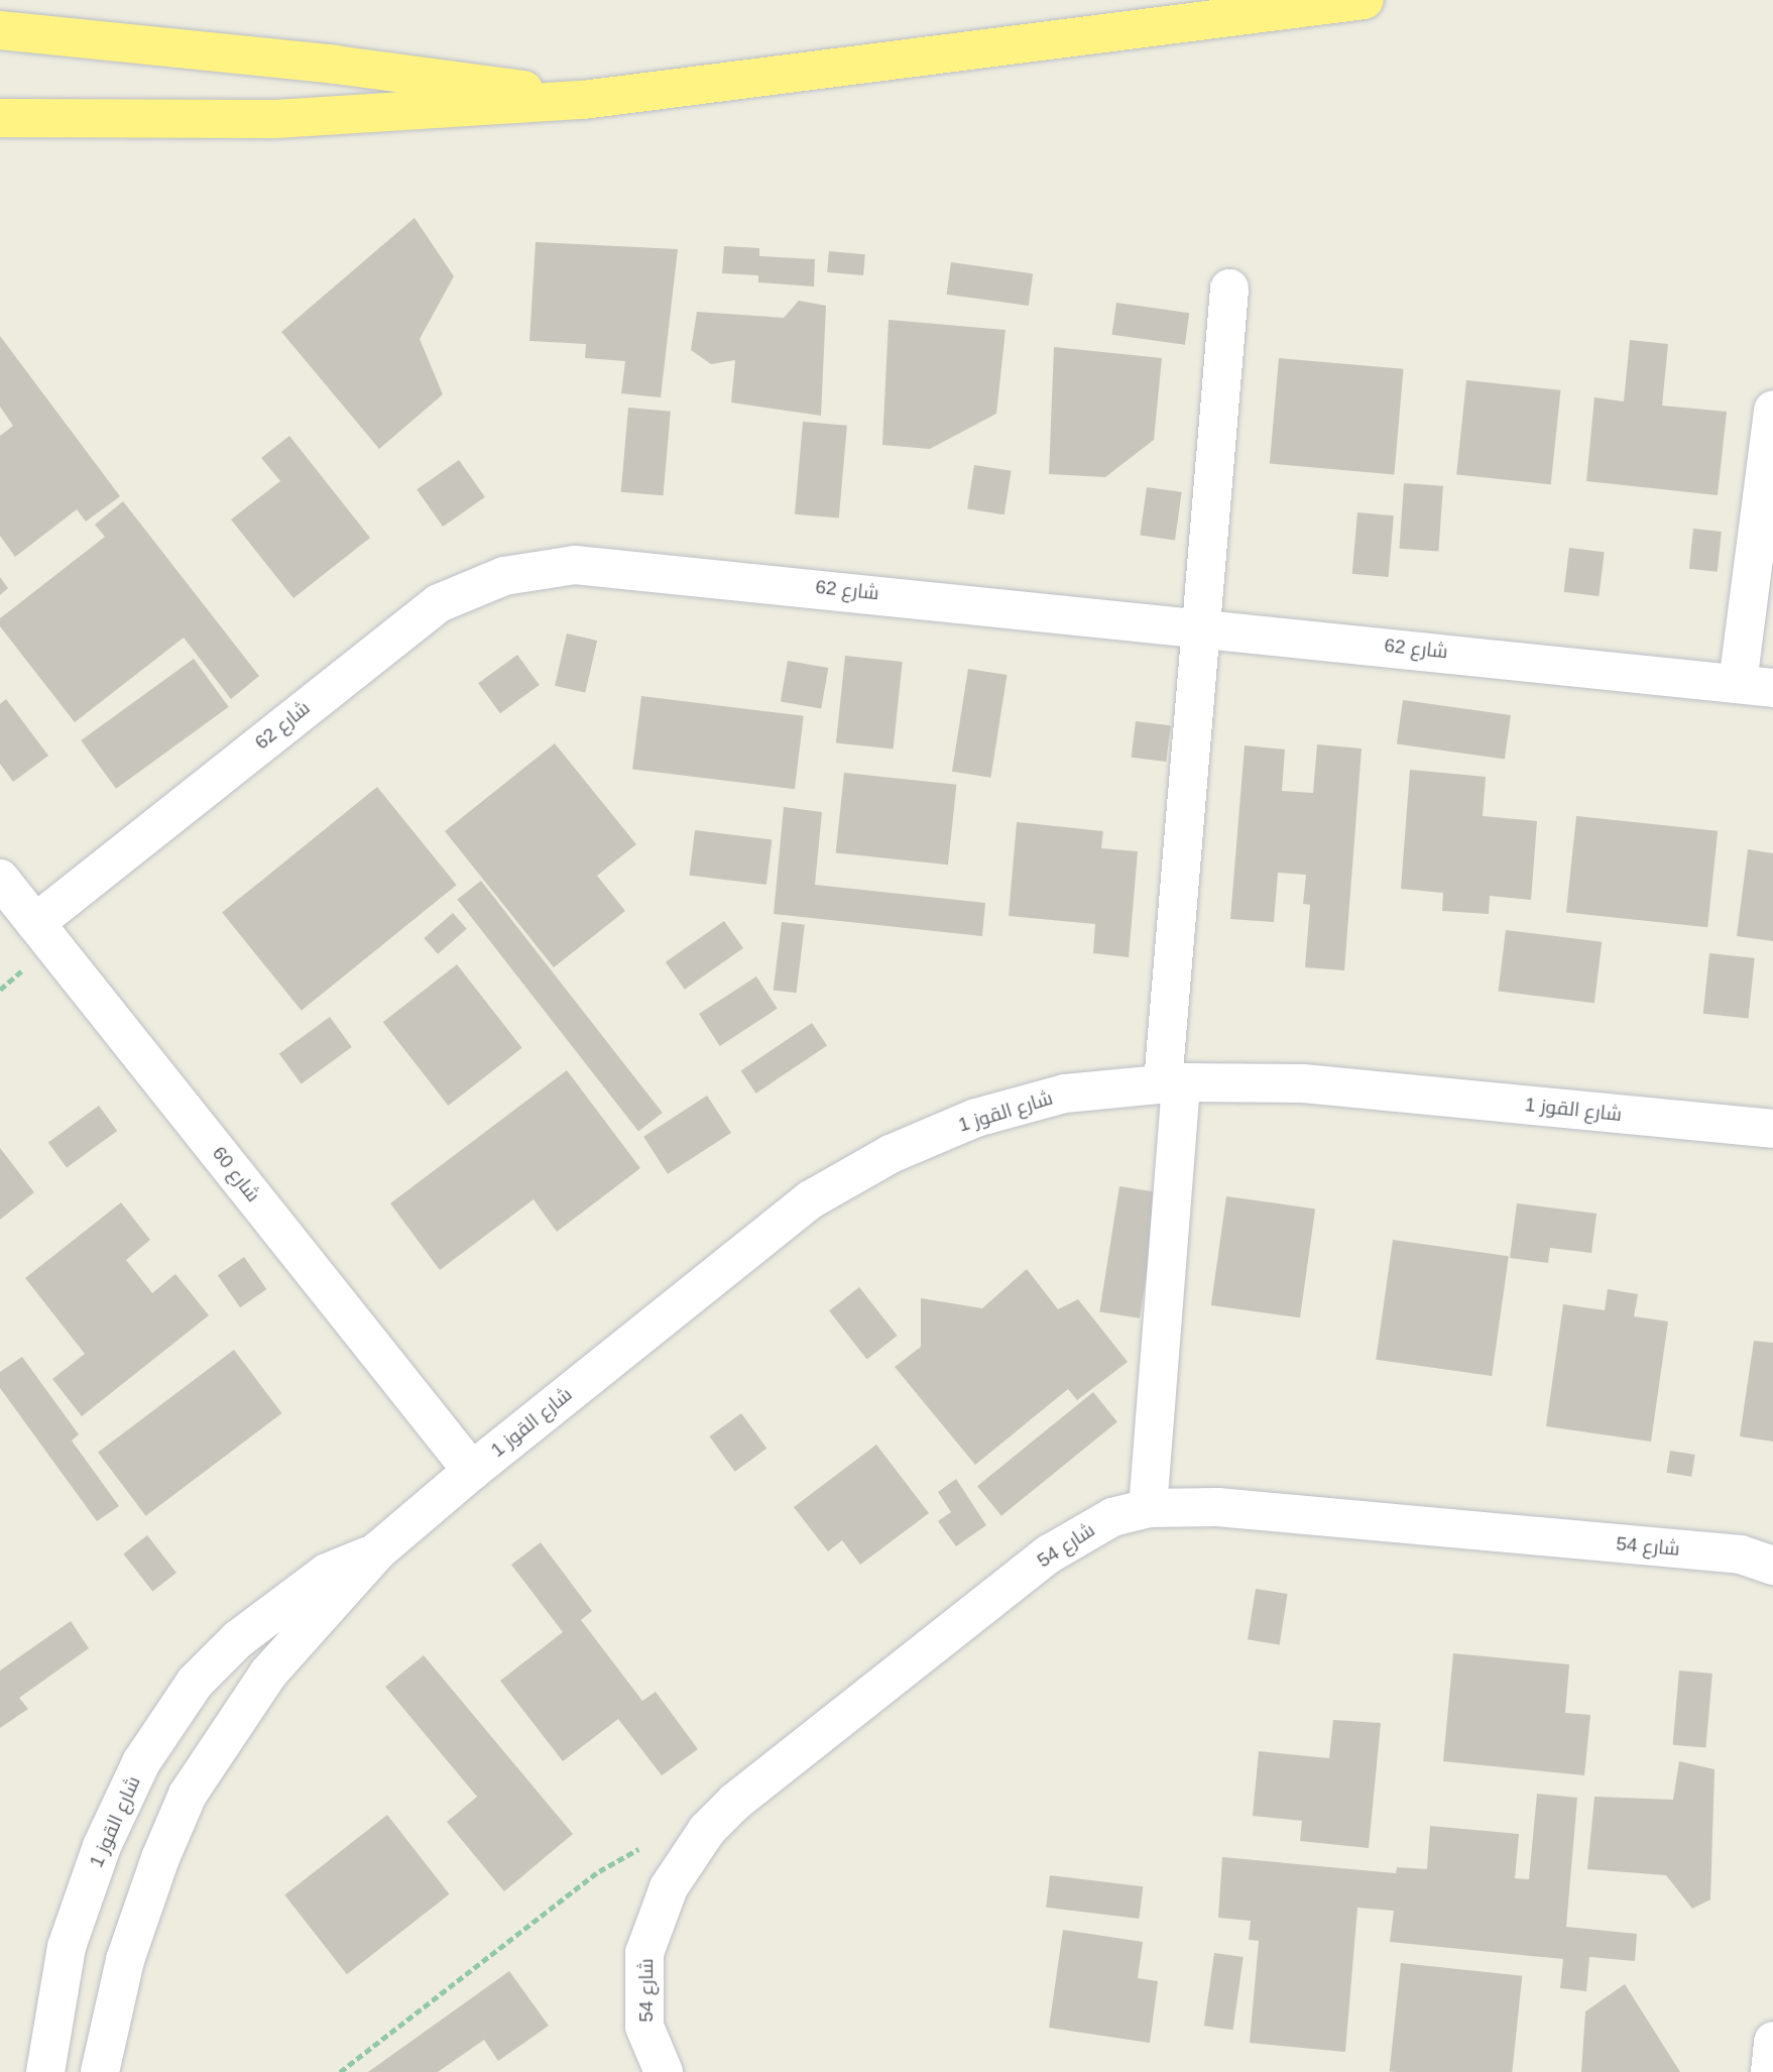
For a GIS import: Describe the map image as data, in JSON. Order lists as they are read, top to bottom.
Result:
{
  "streets": {
    "street": [
      "شارع 62",
      "شارع القوز 1",
      "شارع 60",
      "شارع 54"
    ]
  },
  "crossings": [
    ["شارع 62", "شارع 60"],
    ["شارع القوز 1", "شارع 60"]
  ]
}
